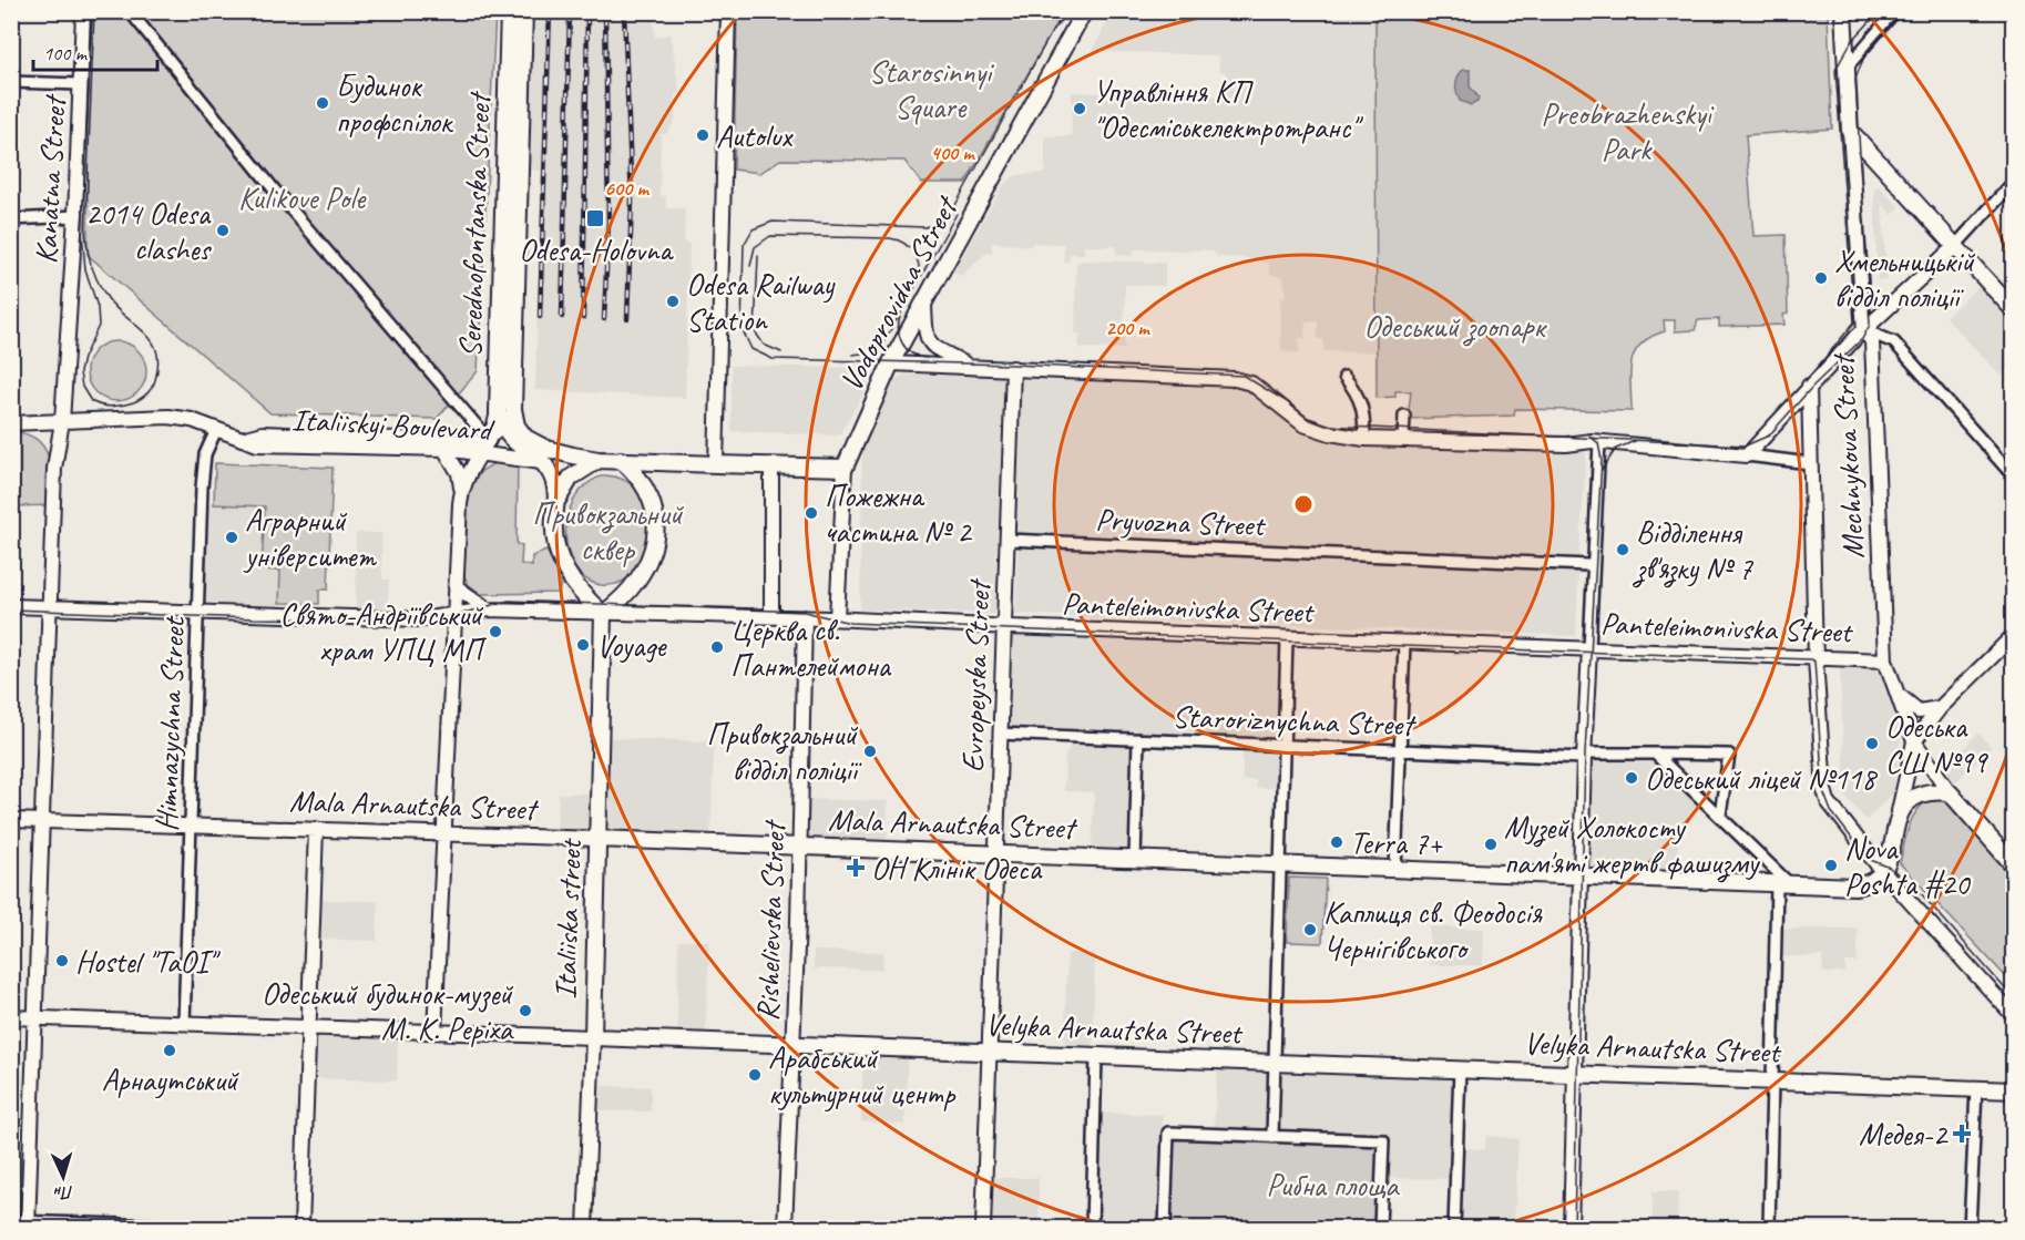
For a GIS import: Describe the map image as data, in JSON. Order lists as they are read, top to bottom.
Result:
{
  "streets": {
    "main road": [
      "Kanatna Street",
      "Serednofontanska Street",
      "Vodoprovidna Street",
      "Italiiskyi Boulevard",
      "Mechnykova Street",
      "Panteleimonivska Street",
      "Evropeyska Street",
      "Mala Arnautska Street",
      "Italiiska street",
      "Rishelievska Street",
      "Velyka Arnautska Street"
    ],
    "street": ["Pryvozna Street", "Staroriznychna Street", "Himnazychna Street"]
  },
  "crossings": [
    ["Kanatna Street", "Italiiskyi Boulevard"],
    ["Kanatna Street", "Panteleimonivska Street"],
    ["Kanatna Street", "Mala Arnautska Street"],
    ["Kanatna Street", "Velyka Arnautska Street"],
    ["Italiiskyi Boulevard", "Himnazychna Street"],
    ["Mechnykova Street", "Panteleimonivska Street"],
    ["Pryvozna Street", "Evropeyska Street"],
    ["Panteleimonivska Street", "Evropeyska Street"],
    ["Panteleimonivska Street", "Himnazychna Street"],
    ["Panteleimonivska Street", "Italiiska street"],
    ["Panteleimonivska Street", "Rishelievska Street"],
    ["Evropeyska Street", "Staroriznychna Street"],
    ["Evropeyska Street", "Mala Arnautska Street"],
    ["Evropeyska Street", "Velyka Arnautska Street"],
    ["Himnazychna Street", "Mala Arnautska Street"],
    ["Himnazychna Street", "Velyka Arnautska Street"],
    ["Mala Arnautska Street", "Italiiska street"],
    ["Mala Arnautska Street", "Rishelievska Street"],
    ["Italiiska street", "Velyka Arnautska Street"],
    ["Rishelievska Street", "Velyka Arnautska Street"]
  ],
  "parks": [
    "Starosinnyi Square",
    "Preobrazhenskyi Park",
    "Kulikove Pole",
    "Одеський зоопарк",
    "Привокзальний сквер",
    "Рибна площа"
  ],
  "places": {
    "other": [
      "Будинок профспілок",
      "Управління КП \"Одесміськелектротранс\"",
      "Autolux",
      "2014 Odesa clashes",
      "Хмельницькій відділ поліції",
      "Odesa Railway Station",
      "Пожежна частина № 2",
      "Аграрний університет",
      "Відділення зв'язку № 7",
      "Свято-Андріївський храм УПЦ МП",
      "Voyage",
      "Церква св. Пантелеймона",
      "Одеська СШ №99",
      "Привокзальний відділ поліції",
      "Одеський ліцей №118",
      "Terra 7+",
      "Музей Холокосту пам'яті жертв фашизму",
      "Nova Poshta #20",
      "Каплиця св. Феодосія Чернігівського",
      "Hostel \"TaOI\"",
      "Одеський будинок-музей М. К. Реріха",
      "Арнаутський",
      "Арабський культурний центр"
    ],
    "transit": ["Odesa-Holovna"],
    "health": ["ОН Клінік Одеса", "Медея-2"]
  },
  "scale_bar": "100 m",
  "north": "bottom",
  "rings": ["400 m", "600 m", "200 m"]
}
